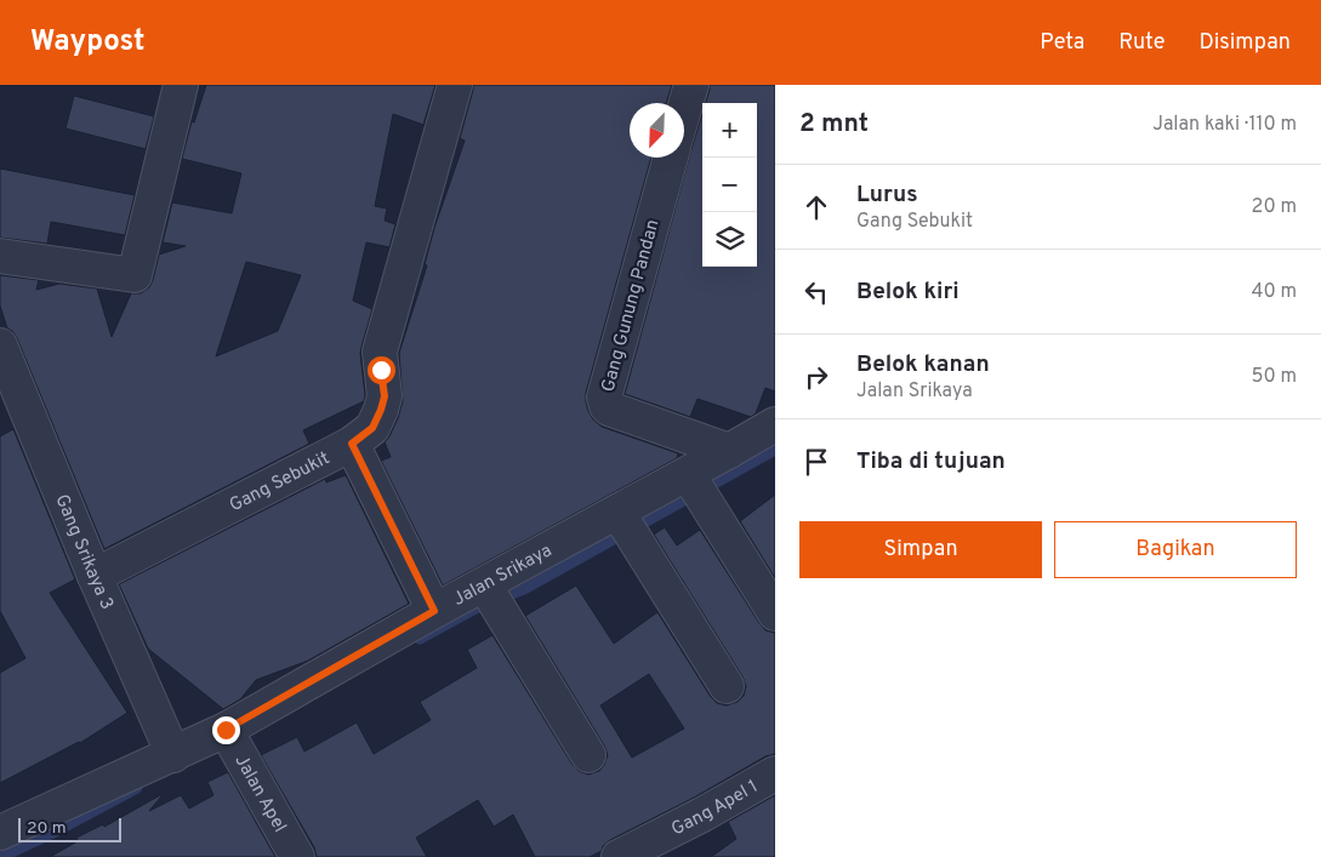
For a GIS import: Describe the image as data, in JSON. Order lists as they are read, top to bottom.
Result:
{
  "streets": {
    "street": [
      "Gang Gunung Pandan",
      "Gang Sebukit",
      "Gang Srikaya 3",
      "Jalan Srikaya",
      "Jalan Apel",
      "Gang Apel 1"
    ]
  },
  "crossings": [
    ["Gang Gunung Pandan", "Jalan Srikaya"],
    ["Gang Sebukit", "Gang Srikaya 3"],
    ["Gang Srikaya 3", "Jalan Srikaya"],
    ["Jalan Srikaya", "Jalan Apel"]
  ],
  "scale_bar": "20 m",
  "north": "bottom left",
  "page": {
    "header": "Waypost",
    "nav": ["Peta", "Rute", "Disimpan"],
    "heading": ["2 mnt", "Jalan kaki · 110 m"],
    "map_buttons": ["+", "−"],
    "list": [
      ["Lurus", "Gang Sebukit", "20 m"],
      ["Belok kiri", "40 m"],
      ["Belok kanan", "Jalan Srikaya", "50 m"],
      "Tiba di tujuan"
    ],
    "buttons": ["Simpan", "Bagikan"],
    "scale": "20 m"
  }
}
